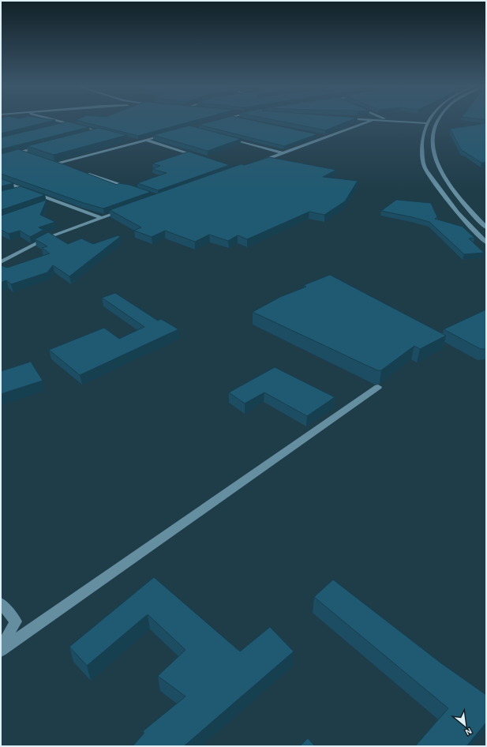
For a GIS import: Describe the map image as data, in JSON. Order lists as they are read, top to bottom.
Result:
{
  "north": "bottom right"
}
